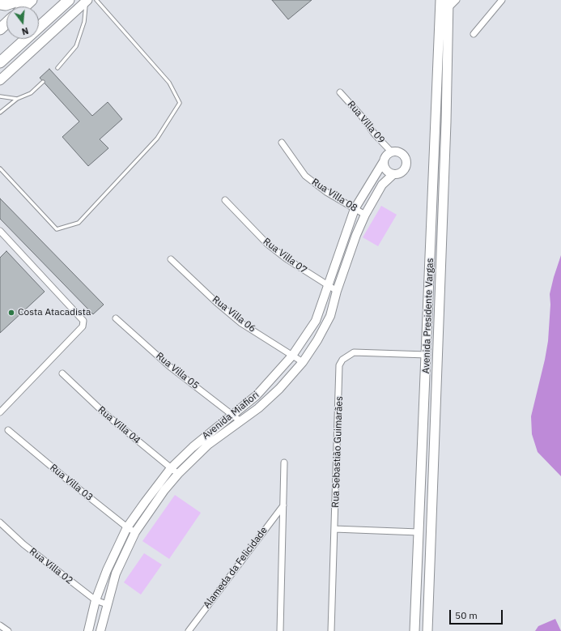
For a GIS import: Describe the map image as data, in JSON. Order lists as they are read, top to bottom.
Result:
{
  "streets": {
    "main road": ["Avenida Presidente Vargas"],
    "street": [
      "Rua Villa 09",
      "Rua Villa 08",
      "Rua Villa 07",
      "Rua Villa 06",
      "Rua Villa 05",
      "Avenida Miafiori",
      "Rua Villa 04",
      "Rua Sebastião Guimarães",
      "Rua Villa 03",
      "Rua Villa 02",
      "Alameda da Felicidade"
    ]
  },
  "crossings": [
    ["Rua Villa 09", "Avenida Miafiori"],
    ["Rua Villa 08", "Avenida Miafiori"],
    ["Rua Villa 07", "Avenida Miafiori"],
    ["Rua Villa 06", "Avenida Miafiori"],
    ["Avenida Presidente Vargas", "Rua Sebastião Guimarães"],
    ["Rua Villa 05", "Avenida Miafiori"],
    ["Avenida Miafiori", "Rua Villa 04"],
    ["Avenida Miafiori", "Rua Villa 03"],
    ["Avenida Miafiori", "Rua Villa 02"]
  ],
  "places": ["Costa Atacadista"],
  "scale_bar": "50 m",
  "north": "bottom"
}
